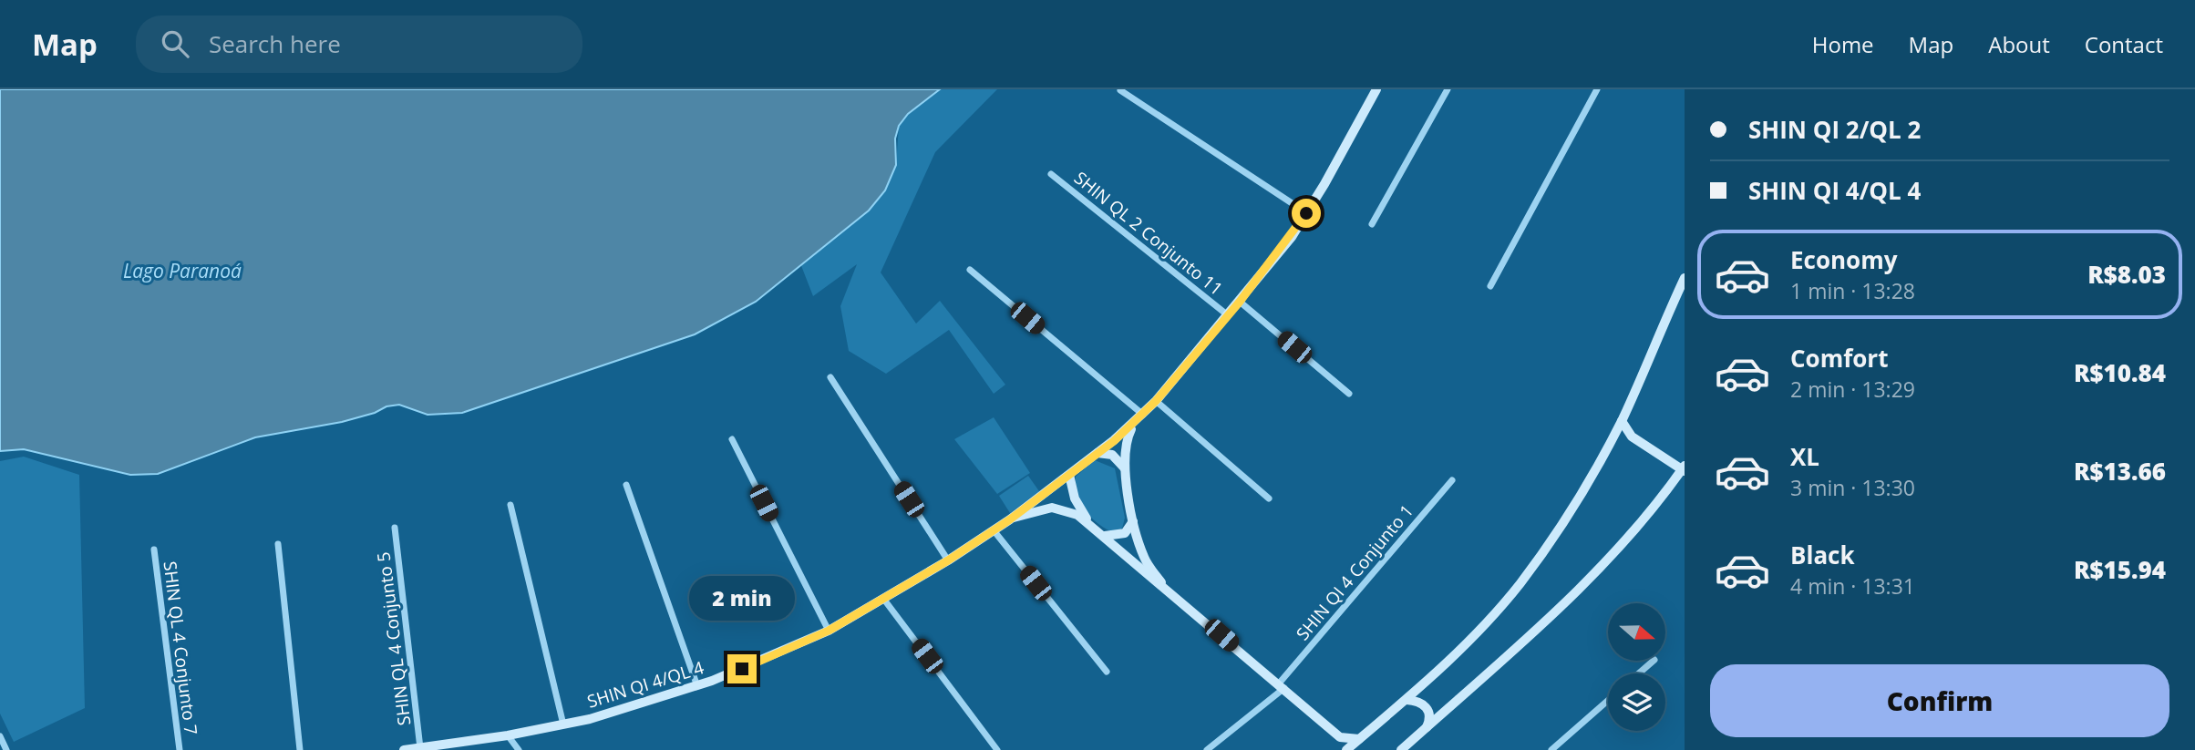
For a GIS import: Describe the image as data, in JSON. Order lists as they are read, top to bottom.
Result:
{
  "streets": {
    "street": [
      "SHIN QL 2 Conjunto 11",
      "SHIN QI 4 Conjunto 1",
      "SHIN QL 4 Conjunto 5",
      "SHIN QL 4 Conjunto 7",
      "SHIN QI 4/QL 4"
    ]
  },
  "crossings": [
    ["SHIN QI 4 Conjunto 1", "SHIN QI 4/QL 4"],
    ["SHIN QL 4 Conjunto 5", "SHIN QI 4/QL 4"]
  ],
  "water": ["Lago Paranoá"],
  "north": "right",
  "page": {
    "header": "Map",
    "search": "Search here",
    "nav": [
      "Home",
      "Map",
      "About",
      "Contact"
    ],
    "banner": ["SHIN QI 2/QL 2", "SHIN QI 4/QL 4"],
    "list": [
      {
        "name": "Economy",
        "note": "1 min · 13:28",
        "value": "R$8.03"
      },
      {
        "name": "Comfort",
        "note": "2 min · 13:29",
        "value": "R$10.84"
      },
      {
        "name": "XL",
        "note": "3 min · 13:30",
        "value": "R$13.66"
      },
      {
        "name": "Black",
        "note": "4 min · 13:31",
        "value": "R$15.94"
      }
    ],
    "bubble": "2 min",
    "buttons": "Confirm"
  }
}
